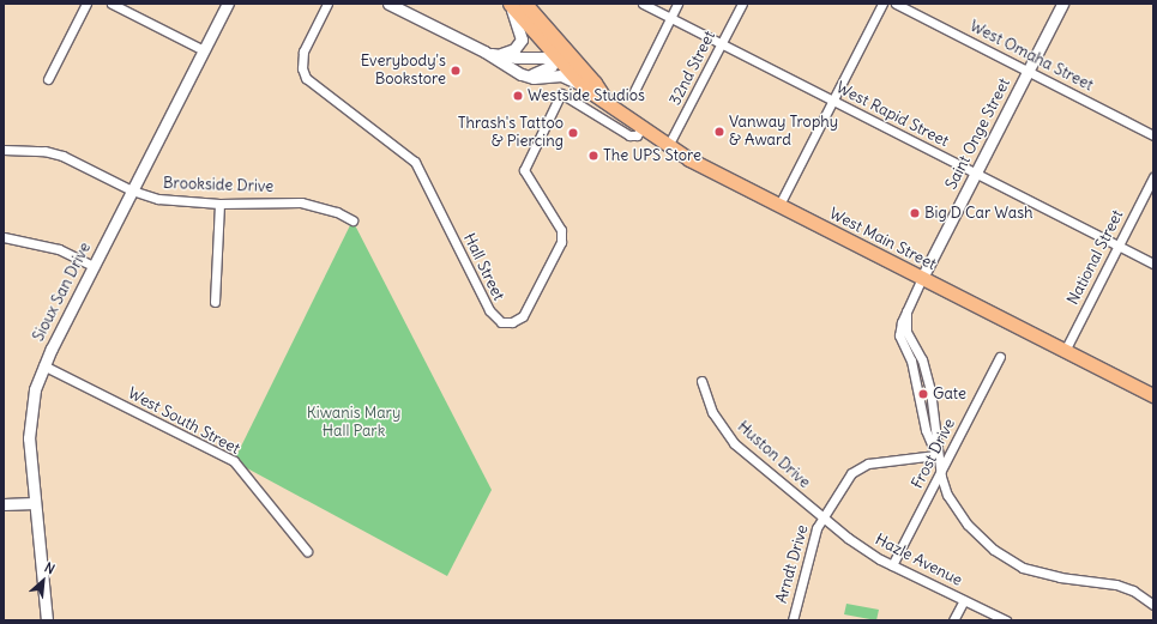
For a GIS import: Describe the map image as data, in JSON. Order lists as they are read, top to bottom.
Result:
{
  "streets": {
    "main road": ["West Main Street"],
    "street": [
      "West Omaha Street",
      "32nd Street",
      "West Rapid Street",
      "Saint Onge Street",
      "Brookside Drive",
      "National Street",
      "Hall Street",
      "Sioux San Drive",
      "West South Street",
      "Frost Drive",
      "Huston Drive",
      "Hazle Avenue",
      "Arndt Drive"
    ]
  },
  "crossings": [
    ["West Omaha Street", "Saint Onge Street"],
    ["32nd Street", "West Rapid Street"],
    ["32nd Street", "West Main Street"],
    ["West Rapid Street", "Saint Onge Street"],
    ["West Rapid Street", "National Street"],
    ["Saint Onge Street", "West Main Street"],
    ["Brookside Drive", "Sioux San Drive"],
    ["West Main Street", "National Street"],
    ["West Main Street", "Hall Street"],
    ["Sioux San Drive", "West South Street"],
    ["Frost Drive", "Hazle Avenue"],
    ["Huston Drive", "Hazle Avenue"],
    ["Huston Drive", "Arndt Drive"],
    ["Hazle Avenue", "Arndt Drive"]
  ],
  "parks": ["Kiwanis Mary Hall Park"],
  "places": [
    "Everybody's Bookstore",
    "Westside Studios",
    "Vanway Trophy & Award",
    "Thrash's Tattoo & Piercing",
    "The UPS Store",
    "Big D Car Wash",
    "Gate"
  ],
  "north": "top right"
}
